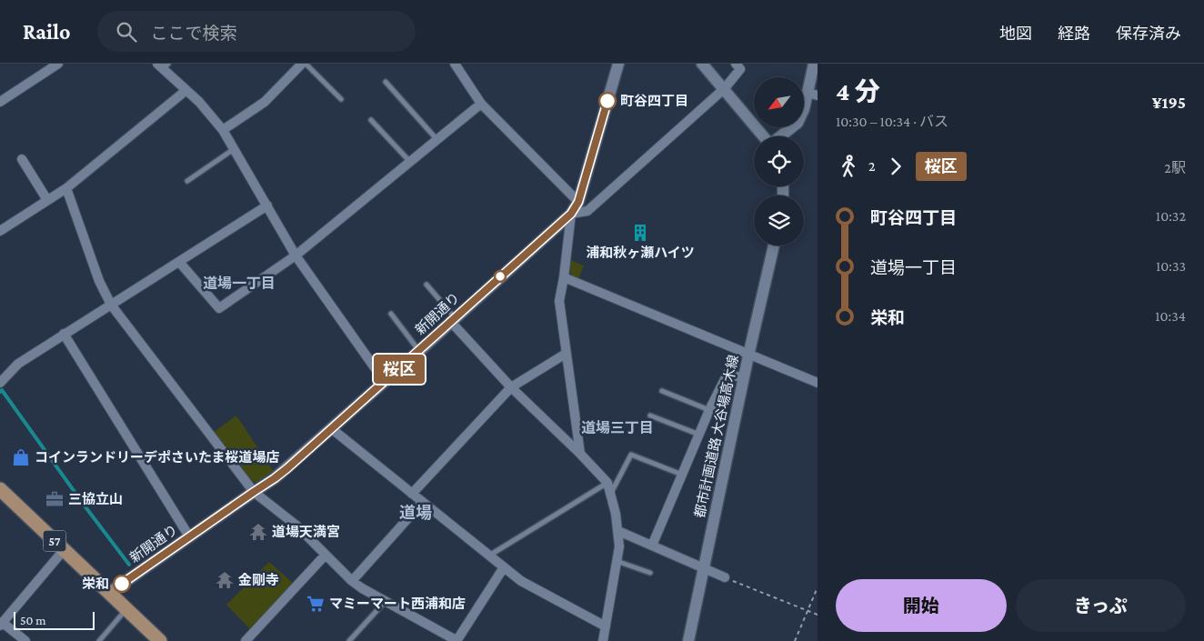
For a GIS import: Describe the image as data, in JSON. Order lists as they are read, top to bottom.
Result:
{
  "streets": {
    "main road": ["57"],
    "street": ["新開通り", "都市計画道路 大谷場高木線"]
  },
  "crossings": [
    ["新開通り", "57"]
  ],
  "districts": ["道場一丁目", "道場三丁目", "道場"],
  "places": {
    "other": ["町谷四丁目", "栄和"],
    "building": ["浦和秋ヶ瀬ハイツ"],
    "shop": ["コインランドリーデポさいたま桜道場店"],
    "office": ["三協立山"],
    "temple": ["道場天満宮", "金剛寺"],
    "supermarket": ["マミーマート西浦和店"]
  },
  "lines": ["bus line 桜区"],
  "scale_bar": "50 m",
  "north": "bottom left",
  "page": {
    "header": "Railo",
    "search": "ここで検索",
    "nav": ["地図", "経路", "保存済み"],
    "on_map": "桜区",
    "heading": ["4 分", "10:30 – 10:34 · バス", "¥195"],
    "legs": ["2", "桜区", "2駅"],
    "list": [
      {
        "name": "町谷四丁目",
        "value": "10:32"
      },
      {
        "name": "道場一丁目",
        "value": "10:33"
      },
      {
        "name": "栄和",
        "value": "10:34"
      }
    ],
    "buttons": ["開始", "きっぷ"],
    "scale": "50 m"
  }
}
